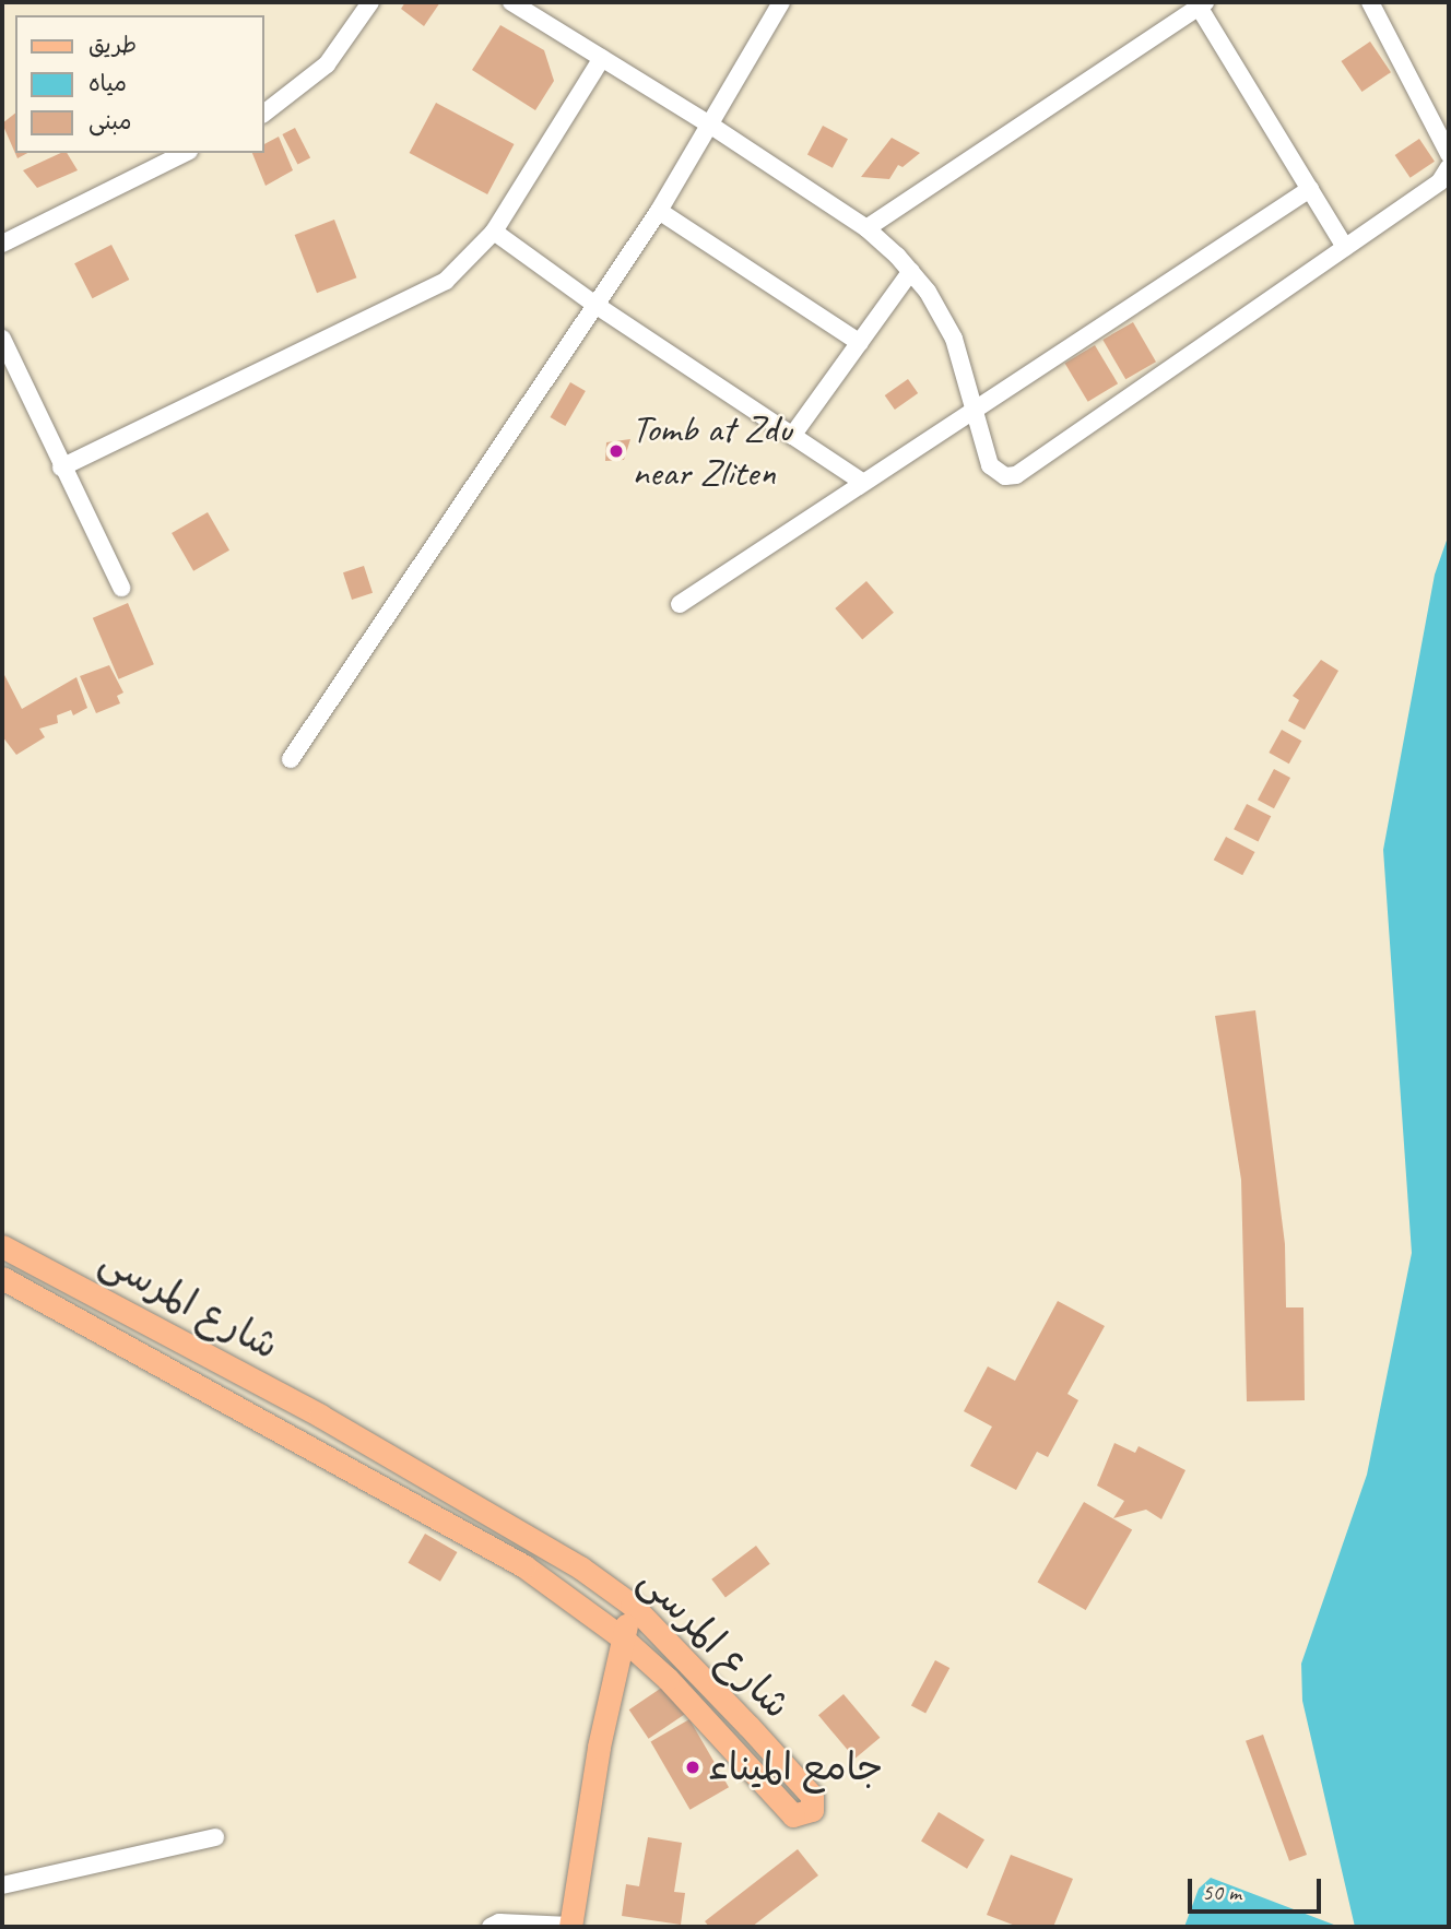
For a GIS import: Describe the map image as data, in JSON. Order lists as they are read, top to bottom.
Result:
{
  "streets": {
    "main road": ["شارع المرسى"]
  },
  "places": ["Tomb at Zdu near Zliten", "جامع الميناء"],
  "legend": ["طريق", "مياه", "مبنى"],
  "scale_bar": "50 m"
}
